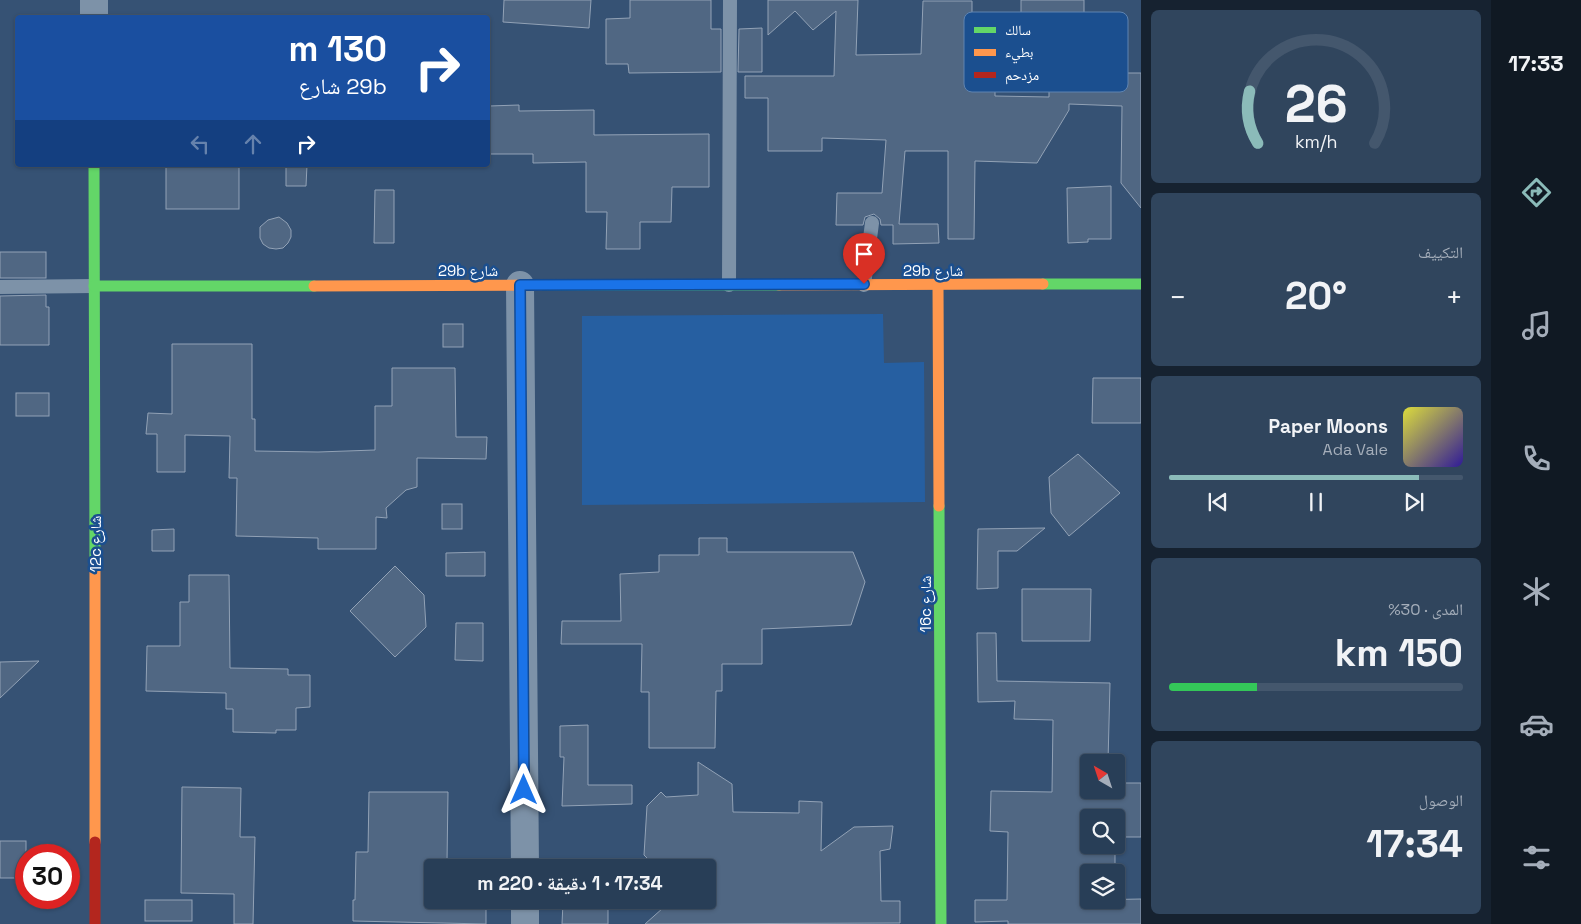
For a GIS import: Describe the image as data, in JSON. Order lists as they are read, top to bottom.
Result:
{
  "streets": {
    "street": ["29b شارع", "12c شارع", "16c شارع"]
  },
  "crossings": [
    ["29b شارع", "12c شارع"],
    ["29b شارع", "16c شارع"]
  ],
  "legend": ["سالك", "بطيء", "مزدحم"],
  "north": "top left",
  "page": {
    "tabs": "17:33",
    "turn": ["130 m", "29b شارع"],
    "tile": [
      "التكييف",
      ["المدى · 30%", "150 km"],
      ["الوصول", "17:34"]
    ],
    "heat": ["−", "20°", "+"],
    "song": ["Paper Moons", "Ada Vale"],
    "limit": "30",
    "trip": "17:34 · 1 دقيقة · 220 m",
    "gauge": ["26", "km/h"]
  }
}
